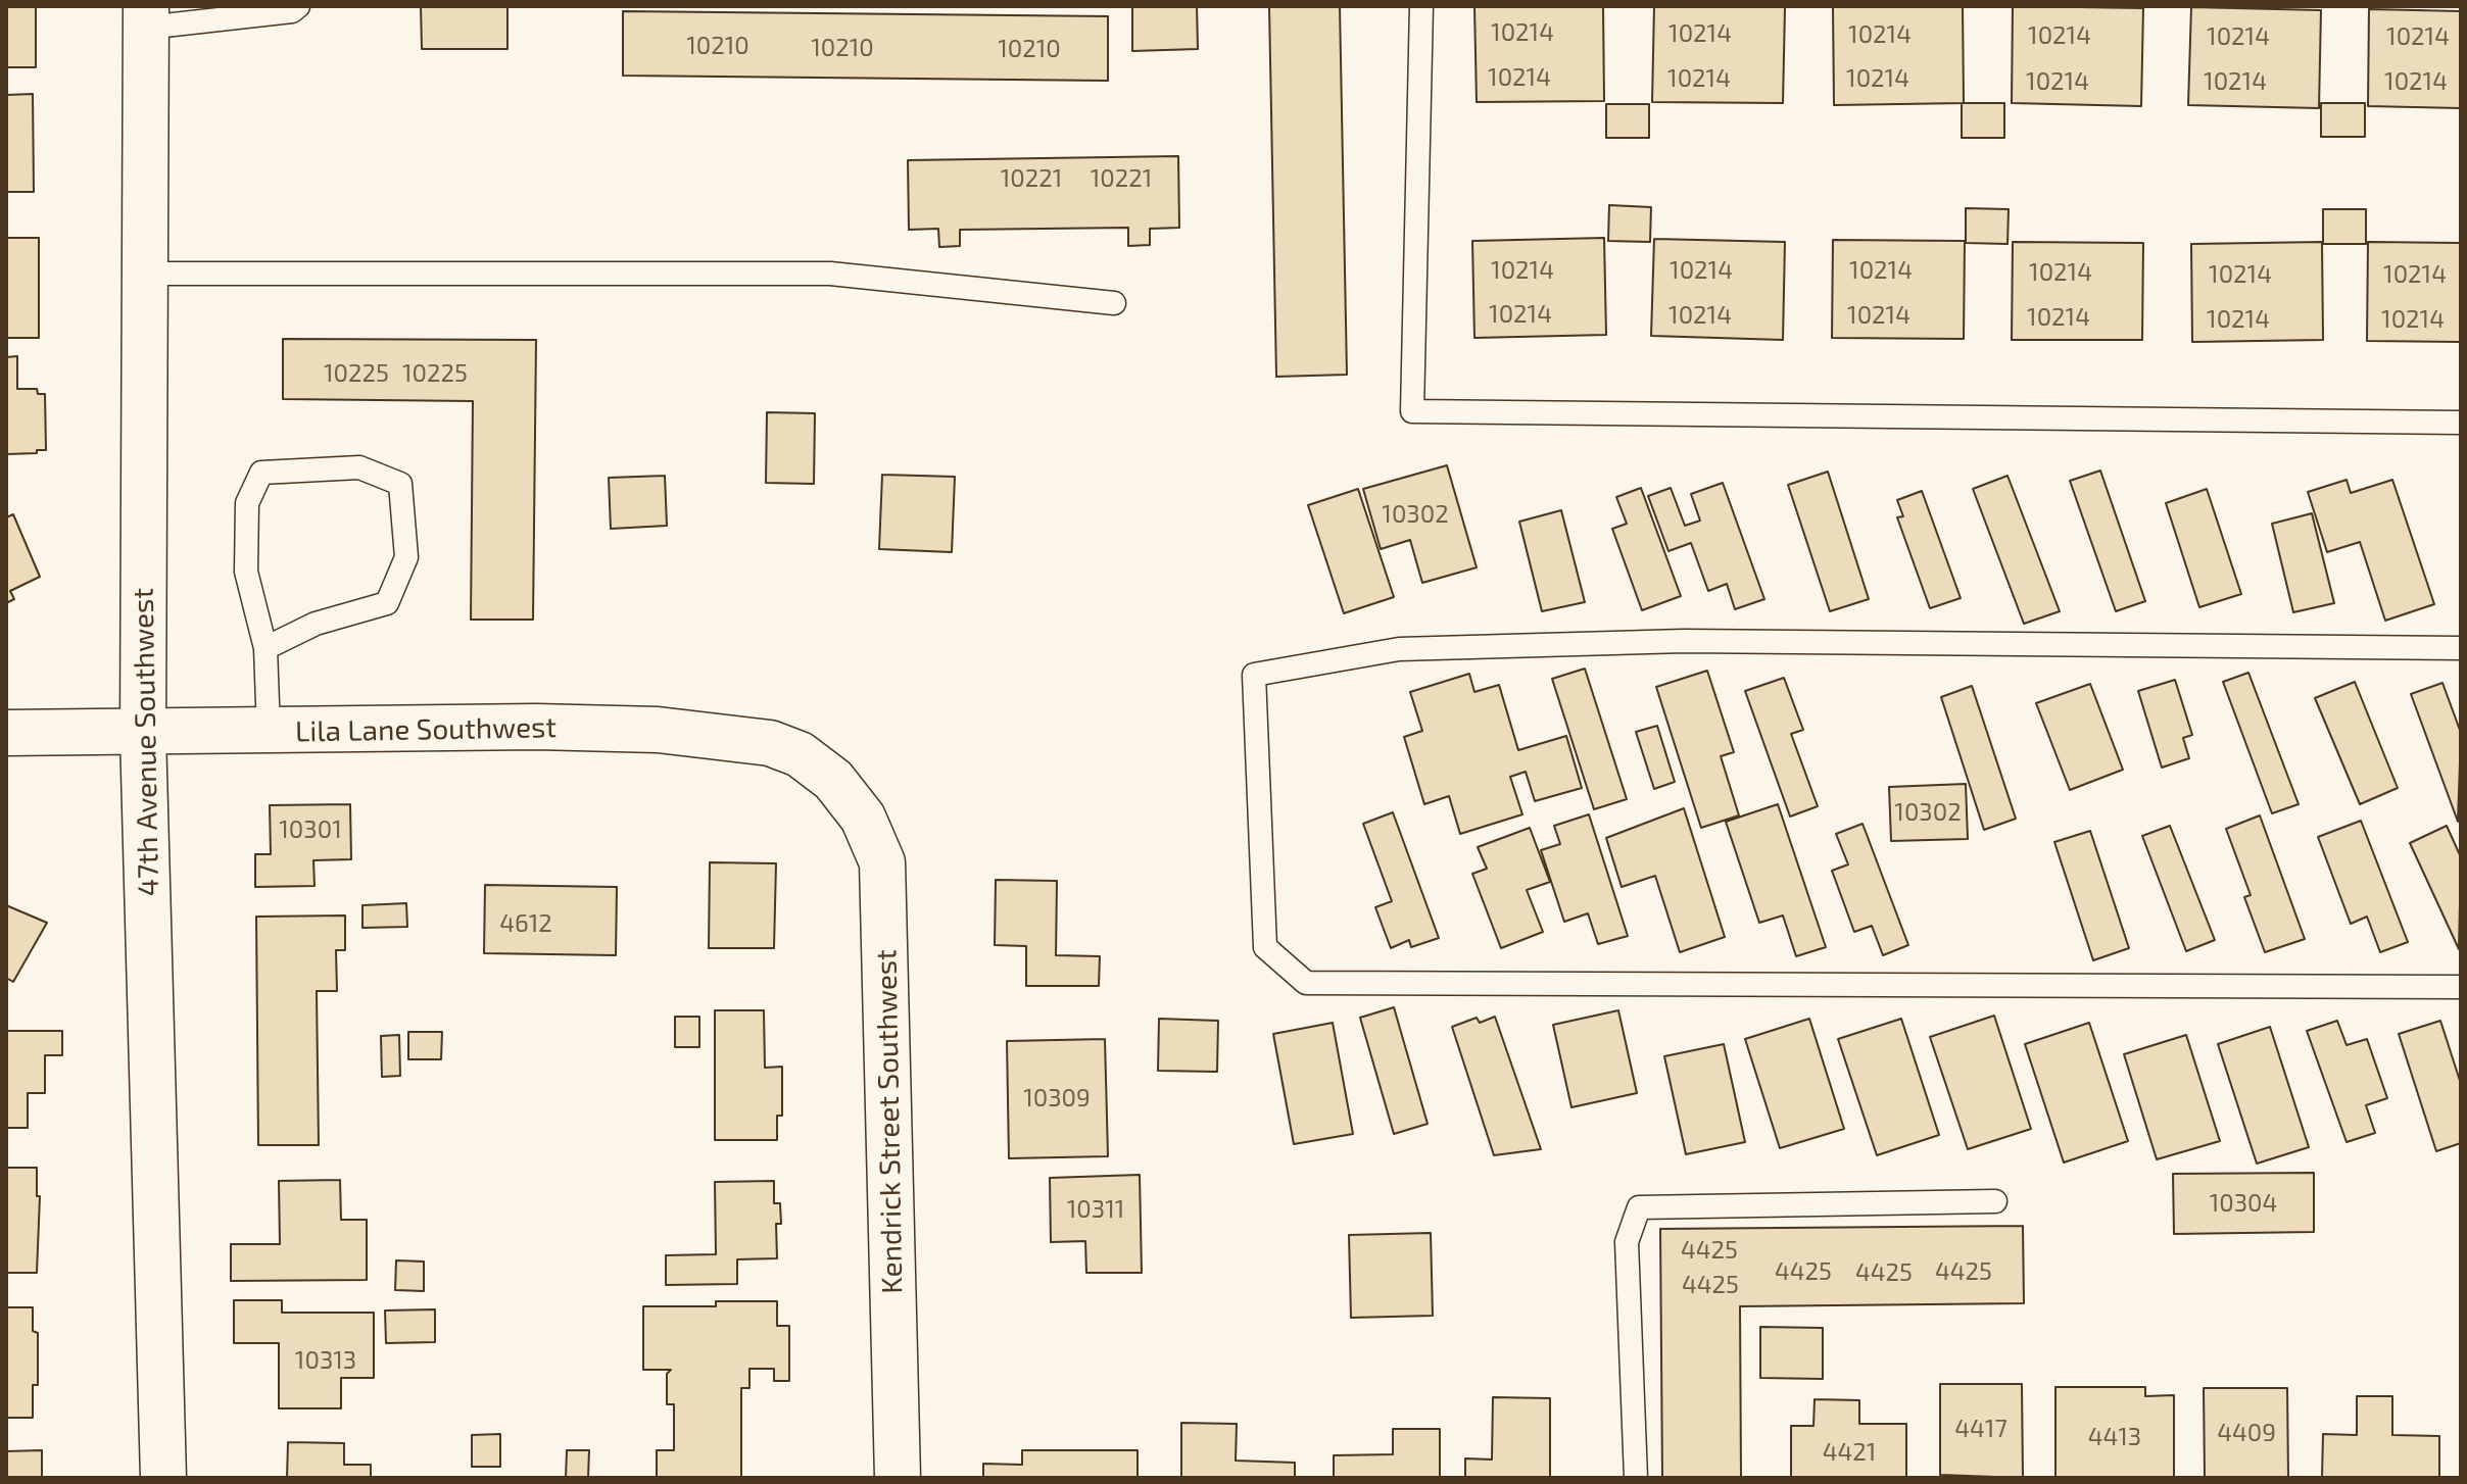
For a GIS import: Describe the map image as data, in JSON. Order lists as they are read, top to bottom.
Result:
{
  "streets": {
    "street": ["Lila Lane Southwest", "47th Avenue Southwest", "Kendrick Street Southwest"]
  },
  "crossings": [
    ["Lila Lane Southwest", "47th Avenue Southwest"],
    ["Lila Lane Southwest", "Kendrick Street Southwest"]
  ],
  "house_numbers": [
    "10214",
    "10214",
    "10214",
    "10214",
    "10214",
    "10214",
    "10210",
    "10210",
    "10210",
    "10214",
    "10214",
    "10214",
    "10214",
    "10214",
    "10214",
    "10221",
    "10221",
    "10214",
    "10214",
    "10214",
    "10214",
    "10214",
    "10214",
    "10214",
    "10214",
    "10214",
    "10214",
    "10214",
    "10214",
    "10225",
    "10225",
    "10302",
    "10302",
    "10301",
    "4612",
    "10309",
    "10304",
    "10311",
    "4425",
    "4425",
    "4425",
    "4425",
    "4425",
    "10313",
    "4417",
    "4409",
    "4413",
    "4421"
  ]
}
